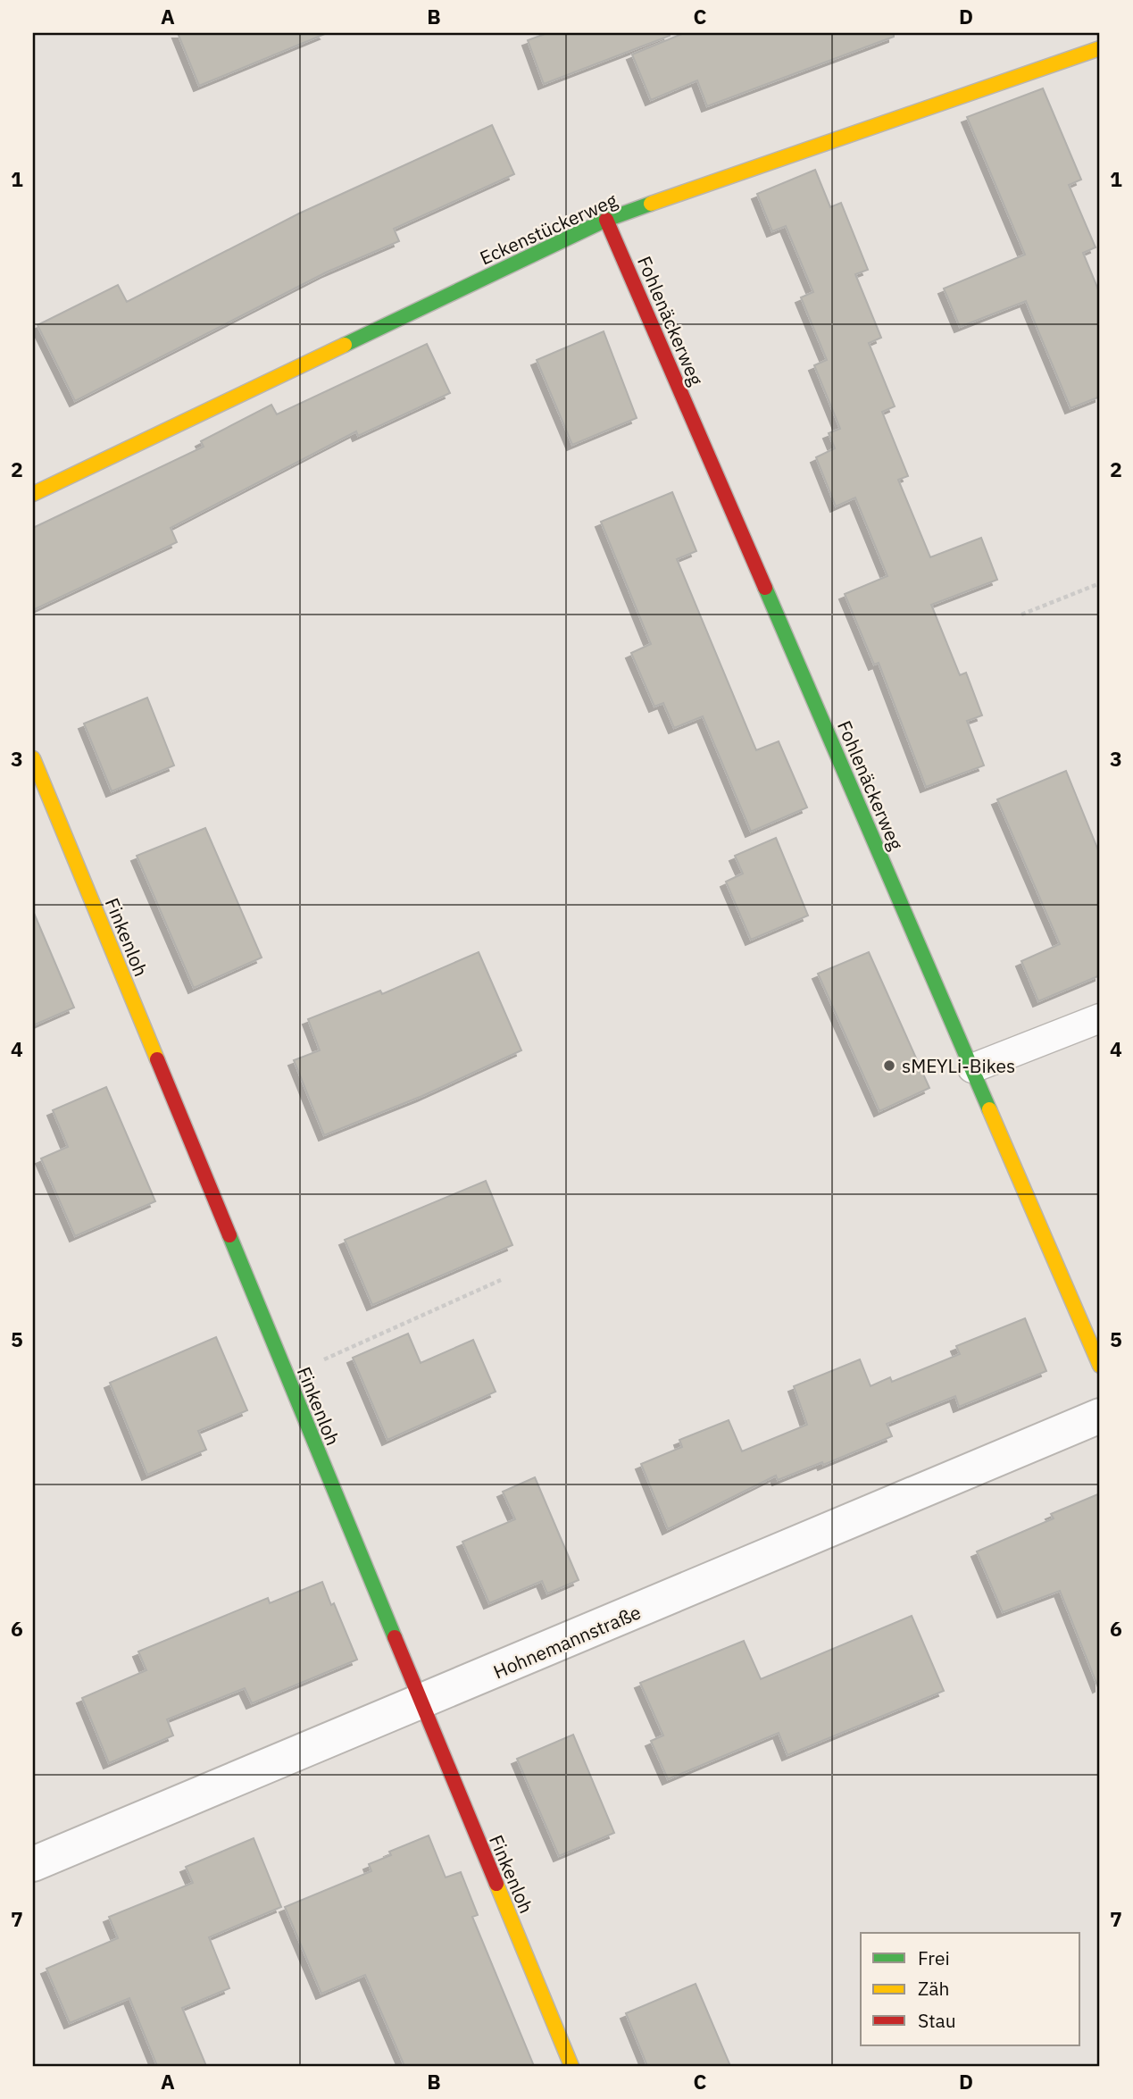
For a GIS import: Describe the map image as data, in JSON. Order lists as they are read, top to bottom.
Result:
{
  "streets": {
    "street": [
      "Eckenstückerweg",
      "Fohlenäckerweg",
      "Finkenloh",
      "Hohnemannstraße"
    ]
  },
  "crossings": [
    ["Eckenstückerweg", "Fohlenäckerweg"],
    ["Finkenloh", "Hohnemannstraße"]
  ],
  "places": ["sMEYLi-Bikes"],
  "legend": ["Frei", "Zäh", "Stau"],
  "grid": {
    "columns": [
      "A",
      "B",
      "C",
      "D"
    ],
    "rows": [
      "1",
      "2",
      "3",
      "4",
      "5",
      "6",
      "7"
    ]
  }
}
